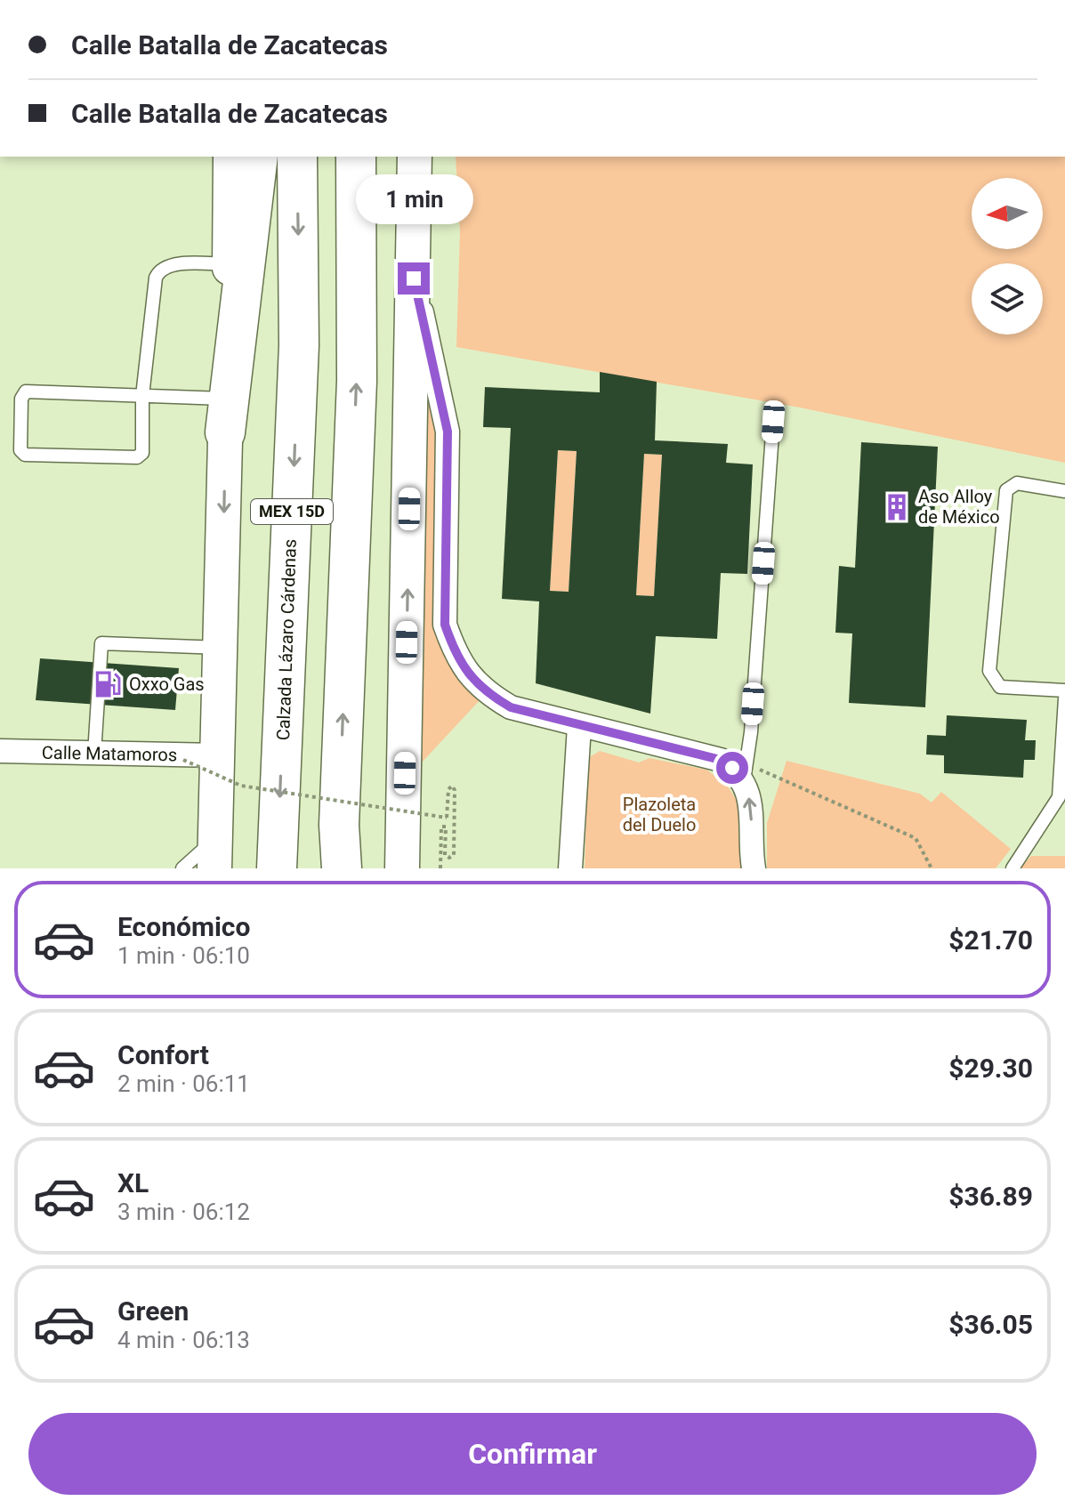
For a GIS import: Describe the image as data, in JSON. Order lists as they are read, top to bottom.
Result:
{
  "streets": {
    "highway": ["MEX 15D", "Calzada Lázaro Cárdenas"],
    "street": ["Calle Matamoros"]
  },
  "parks": ["Plazoleta del Duelo"],
  "places": {
    "building": ["Aso Alloy de México"],
    "fuel station": ["Oxxo Gas"]
  },
  "north": "left",
  "page": {
    "banner": ["Calle Batalla de Zacatecas", "Calle Batalla de Zacatecas"],
    "bubble": "1 min",
    "list": [
      {
        "name": "Económico",
        "note": "1 min · 06:10",
        "value": "$21.70"
      },
      {
        "name": "Confort",
        "note": "2 min · 06:11",
        "value": "$29.30"
      },
      {
        "name": "XL",
        "note": "3 min · 06:12",
        "value": "$36.89"
      },
      {
        "name": "Green",
        "note": "4 min · 06:13",
        "value": "$36.05"
      }
    ],
    "buttons": "Confirmar"
  }
}
